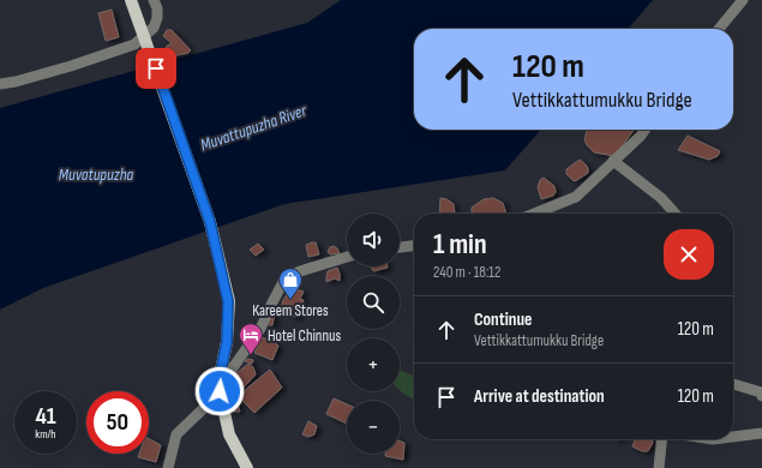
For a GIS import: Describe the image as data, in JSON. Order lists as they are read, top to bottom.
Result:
{
  "water": ["Muvattupuzha River", "Muvatupuzha"],
  "places": {
    "shop": ["Kareem Stores"],
    "hotel": ["Hotel Chinnus"]
  },
  "page": {
    "turn": ["120 m", "Vettikkattumukku Bridge"],
    "map_buttons": ["+", "−"],
    "heading": ["1 min", "240 m · 18:12"],
    "list": [
      {
        "name": "Continue",
        "note": "Vettikkattumukku Bridge",
        "value": "120 m"
      },
      {
        "name": "Arrive at destination",
        "value": "120 m"
      }
    ],
    "speed": "41 km/h",
    "limit": "50"
  }
}
